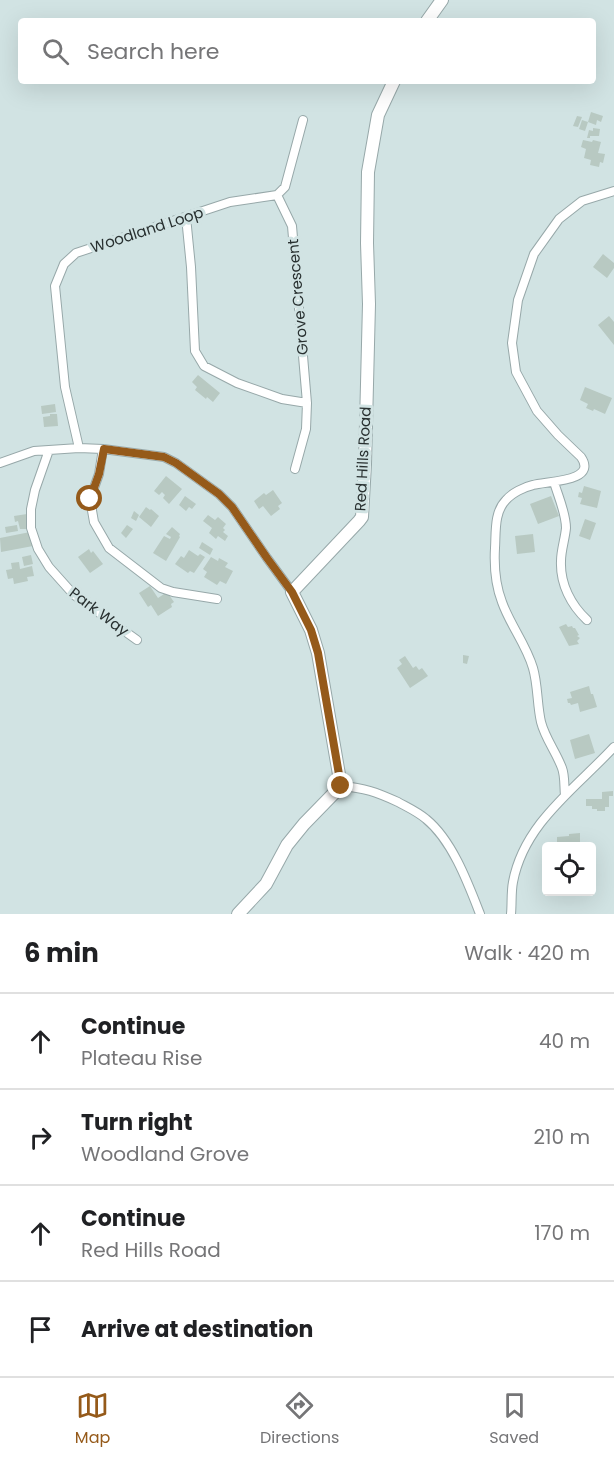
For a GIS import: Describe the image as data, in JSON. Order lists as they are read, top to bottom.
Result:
{
  "streets": {
    "main road": ["Red Hills Road"],
    "street": ["Woodland Loop", "Grove Crescent", "Park Way"]
  },
  "crossings": [
    ["Woodland Loop", "Grove Crescent"]
  ],
  "page": {
    "search": "Search here",
    "heading": ["6 min", "Walk · 420 m"],
    "list": [
      ["Continue", "Plateau Rise", "40 m"],
      ["Turn right", "Woodland Grove", "210 m"],
      ["Continue", "Red Hills Road", "170 m"],
      "Arrive at destination"
    ],
    "nav": ["Map", "Directions", "Saved"]
  }
}
